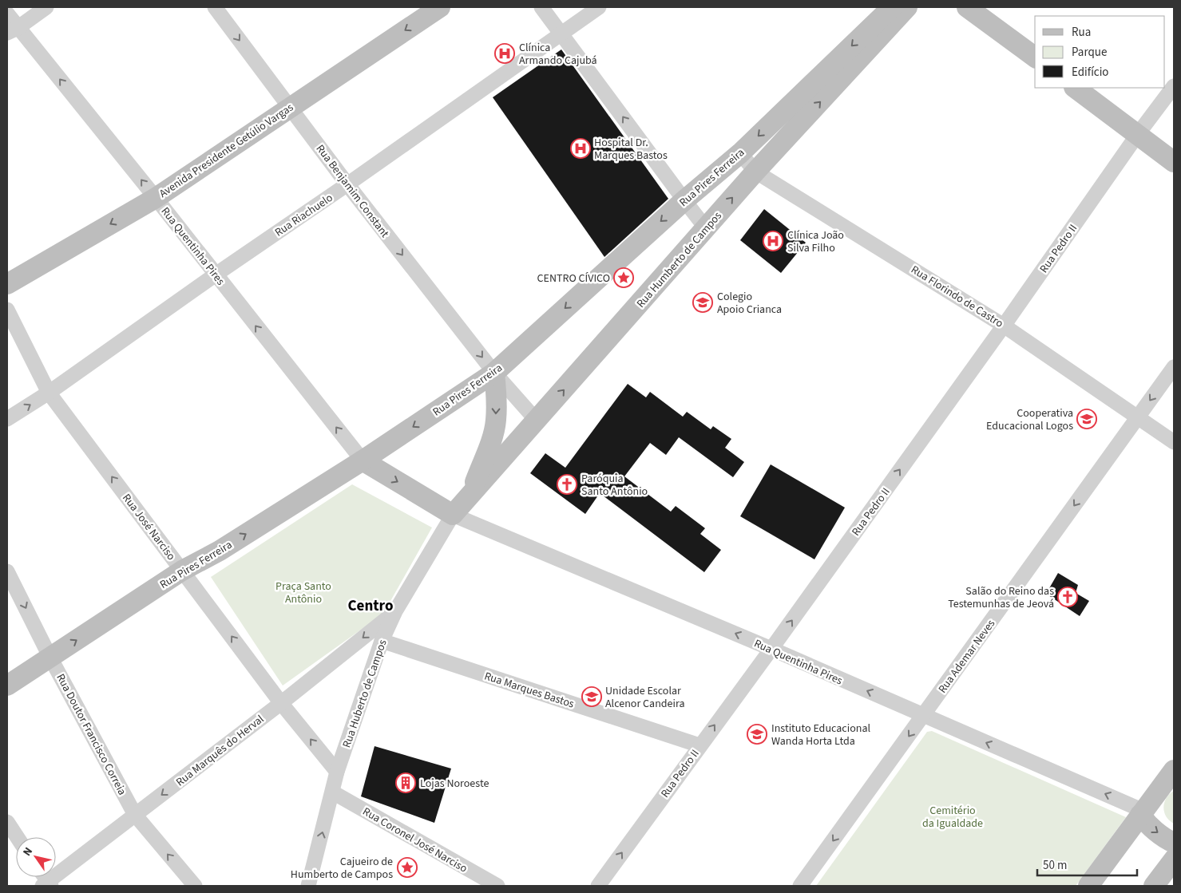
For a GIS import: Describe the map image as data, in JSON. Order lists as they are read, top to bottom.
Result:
{
  "streets": {
    "main road": ["Avenida Presidente Getúlio Vargas", "Rua Pires Ferreira", "Rua Humberto de Campos"],
    "street": [
      "Rua Benjamim Constant",
      "Rua Riachuelo",
      "Rua Quentinha Pires",
      "Rua Pedro II",
      "Rua Florindo de Castro",
      "Rua José Narciso",
      "Rua Ademar Neves",
      "Rua Marques Bastos",
      "Rua Huberto de Campos",
      "Rua Doutor Francisco Correia",
      "Rua Marquês do Herval",
      "Rua Coronel José Narciso"
    ]
  },
  "crossings": [
    ["Avenida Presidente Getúlio Vargas", "Rua Benjamim Constant"],
    ["Avenida Presidente Getúlio Vargas", "Rua Quentinha Pires"],
    ["Rua Pires Ferreira", "Rua Benjamim Constant"],
    ["Rua Pires Ferreira", "Rua Quentinha Pires"],
    ["Rua Pires Ferreira", "Rua Florindo de Castro"],
    ["Rua Pires Ferreira", "Rua José Narciso"],
    ["Rua Pires Ferreira", "Rua Doutor Francisco Correia"],
    ["Rua Benjamim Constant", "Rua Riachuelo"],
    ["Rua Benjamim Constant", "Rua Humberto de Campos"],
    ["Rua Riachuelo", "Rua Quentinha Pires"],
    ["Rua Riachuelo", "Rua José Narciso"],
    ["Rua Quentinha Pires", "Rua Pedro II"],
    ["Rua Quentinha Pires", "Rua Humberto de Campos"],
    ["Rua Quentinha Pires", "Rua Ademar Neves"],
    ["Rua Quentinha Pires", "Rua Huberto de Campos"],
    ["Rua Pedro II", "Rua Florindo de Castro"],
    ["Rua Pedro II", "Rua Marques Bastos"],
    ["Rua Humberto de Campos", "Rua Florindo de Castro"],
    ["Rua Humberto de Campos", "Rua Huberto de Campos"],
    ["Rua Florindo de Castro", "Rua Ademar Neves"],
    ["Rua José Narciso", "Rua Huberto de Campos"],
    ["Rua José Narciso", "Rua Marquês do Herval"],
    ["Rua Marques Bastos", "Rua Huberto de Campos"],
    ["Rua Huberto de Campos", "Rua Marquês do Herval"],
    ["Rua Huberto de Campos", "Rua Coronel José Narciso"],
    ["Rua Doutor Francisco Correia", "Rua Marquês do Herval"]
  ],
  "one_way": [
    "Avenida Presidente Getúlio Vargas",
    "Rua Benjamim Constant",
    "Rua Quentinha Pires",
    "Rua Pedro II",
    "Rua Humberto de Campos",
    "Rua José Narciso",
    "Rua Ademar Neves",
    "Rua Marquês do Herval"
  ],
  "districts": ["Centro"],
  "parks": ["Praça Santo Antônio", "Cemitério da Igualdade"],
  "places": {
    "hospital": ["Clínica Armando Cajubá", "Hospital Dr. Marques Bastos", "Clínica João Silva Filho"],
    "place": ["CENTRO CÍVICO", "Cajueiro de Humberto de Campos"],
    "school or university": [
      "Colegio Apoio Crianca",
      "Cooperativa Educacional Logos",
      "Unidade Escolar Alcenor Candeira",
      "Instituto Educacional Wanda Horta Ltda"
    ],
    "church": ["Paróquia Santo Antônio", "Salão do Reino das Testemunhas de Jeová"],
    "building": ["Lojas Noroeste"]
  },
  "legend": ["Rua", "Parque", "Edifício"],
  "scale_bar": "50 m",
  "north": "top left"
}
